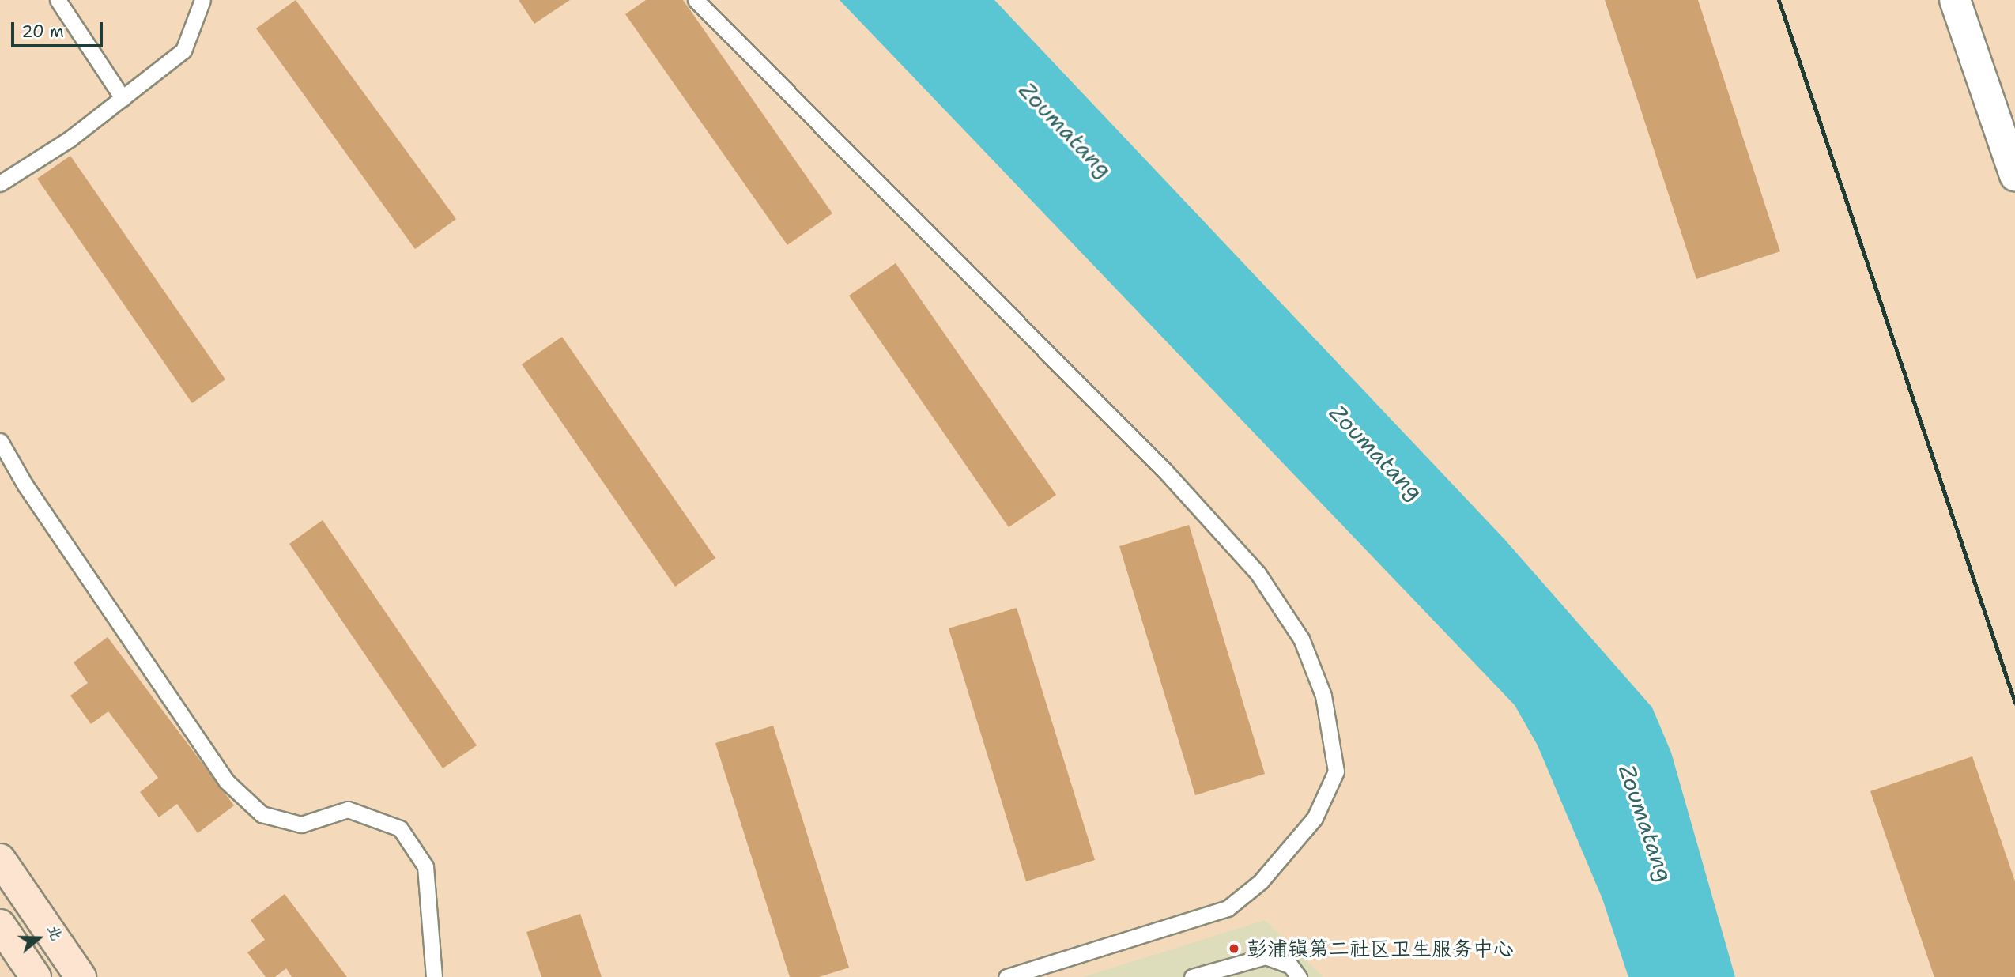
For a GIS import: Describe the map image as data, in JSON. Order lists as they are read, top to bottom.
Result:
{
  "water": ["Zoumatang"],
  "places": ["彭浦镇第二社区卫生服务中心"],
  "scale_bar": "20 m",
  "north": "right"
}
